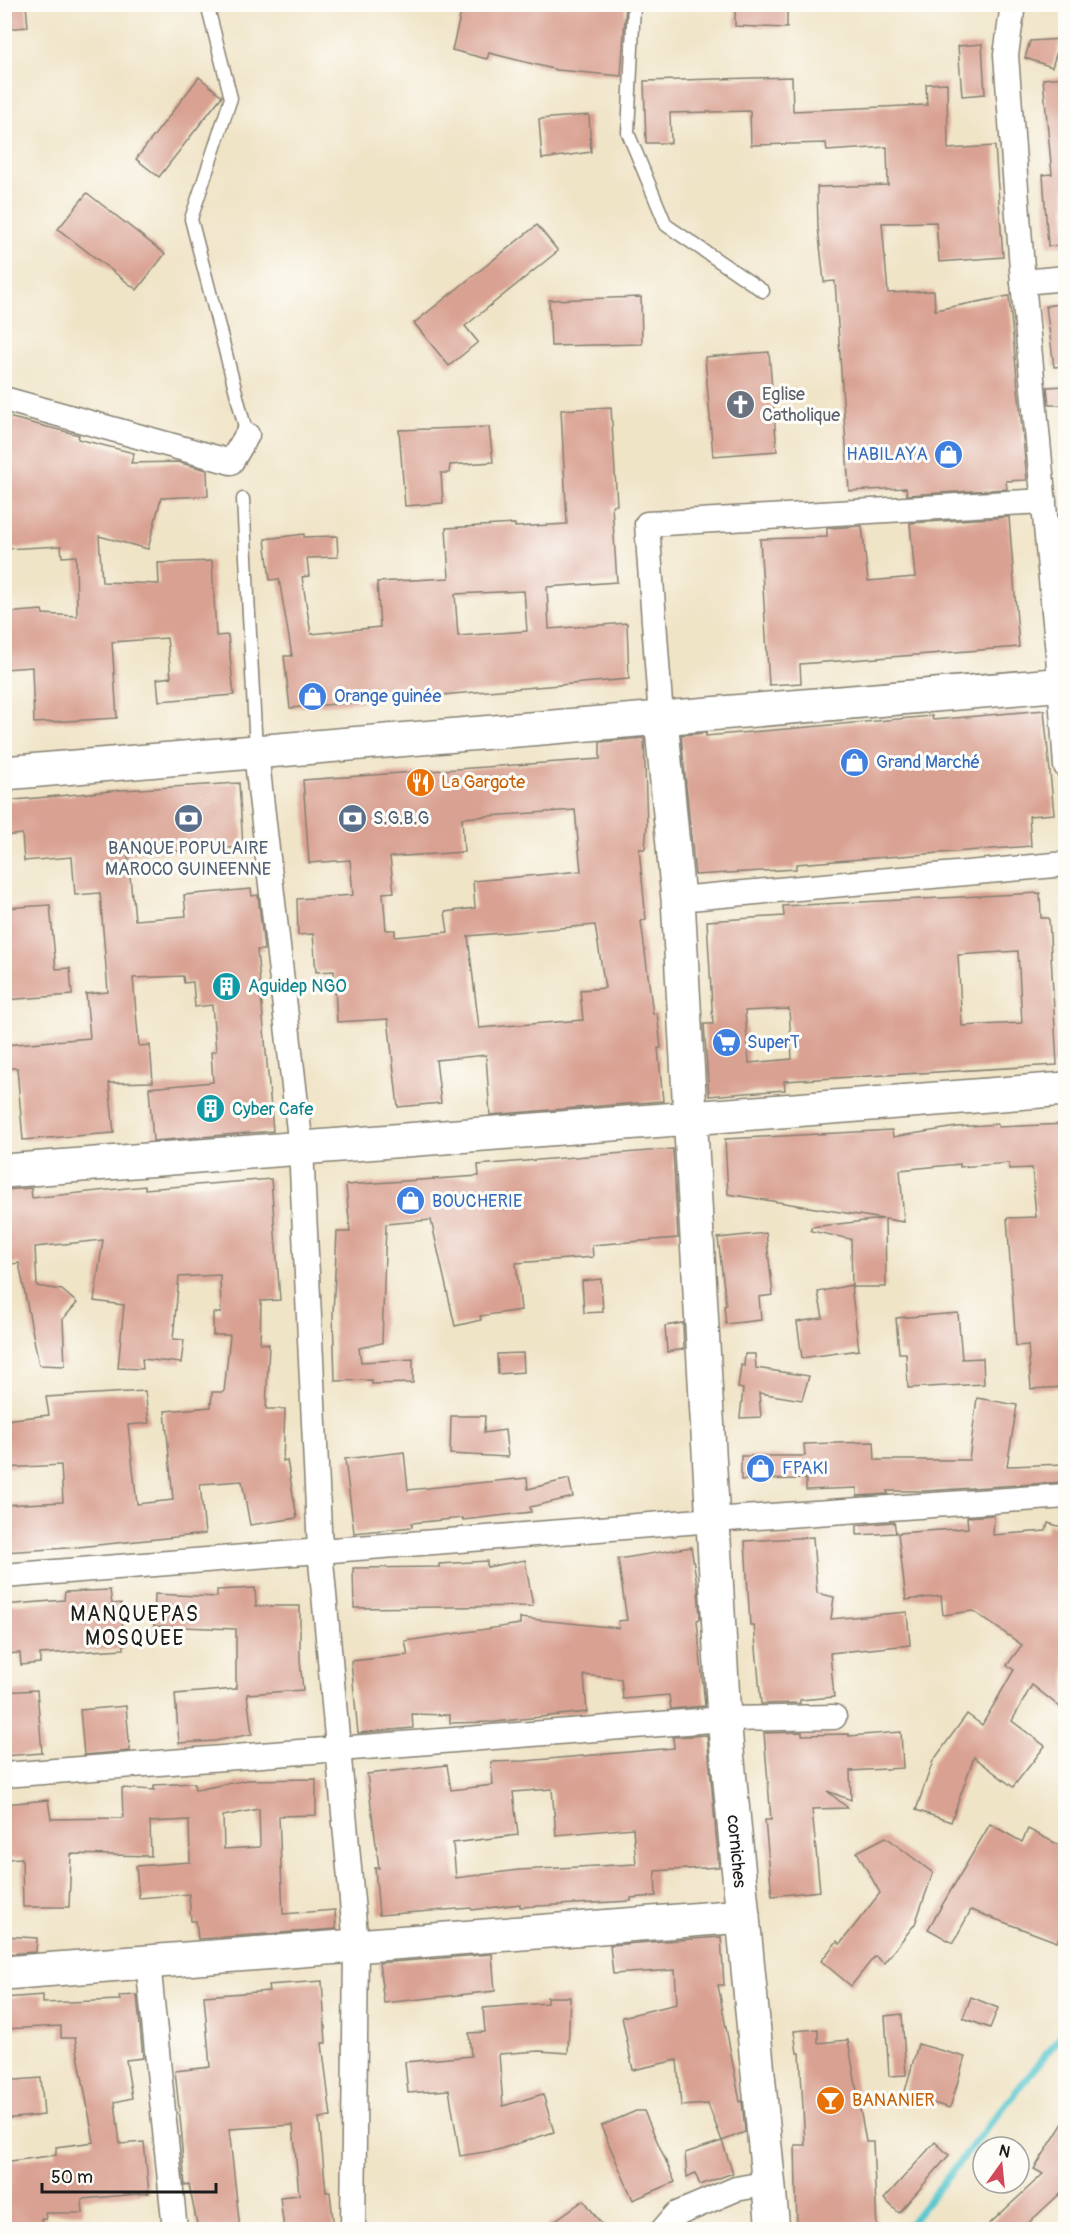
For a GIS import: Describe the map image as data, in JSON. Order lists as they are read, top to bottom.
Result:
{
  "streets": {
    "street": ["corniches"]
  },
  "districts": ["MANQUEPAS MOSQUEE"],
  "places": {
    "church": ["Eglise Catholique"],
    "shop": [
      "HABILAYA",
      "Orange guinée",
      "Grand Marché",
      "BOUCHERIE",
      "FPAKI"
    ],
    "restaurant": ["La Gargote"],
    "bank": ["S.G.B.G", "BANQUE POPULAIRE MAROCO GUINEENNE"],
    "building": ["Aguidep NGO", "Cyber Cafe"],
    "supermarket": ["SuperT"],
    "bar": ["BANANIER"]
  },
  "scale_bar": "50 m",
  "north": "top"
}
